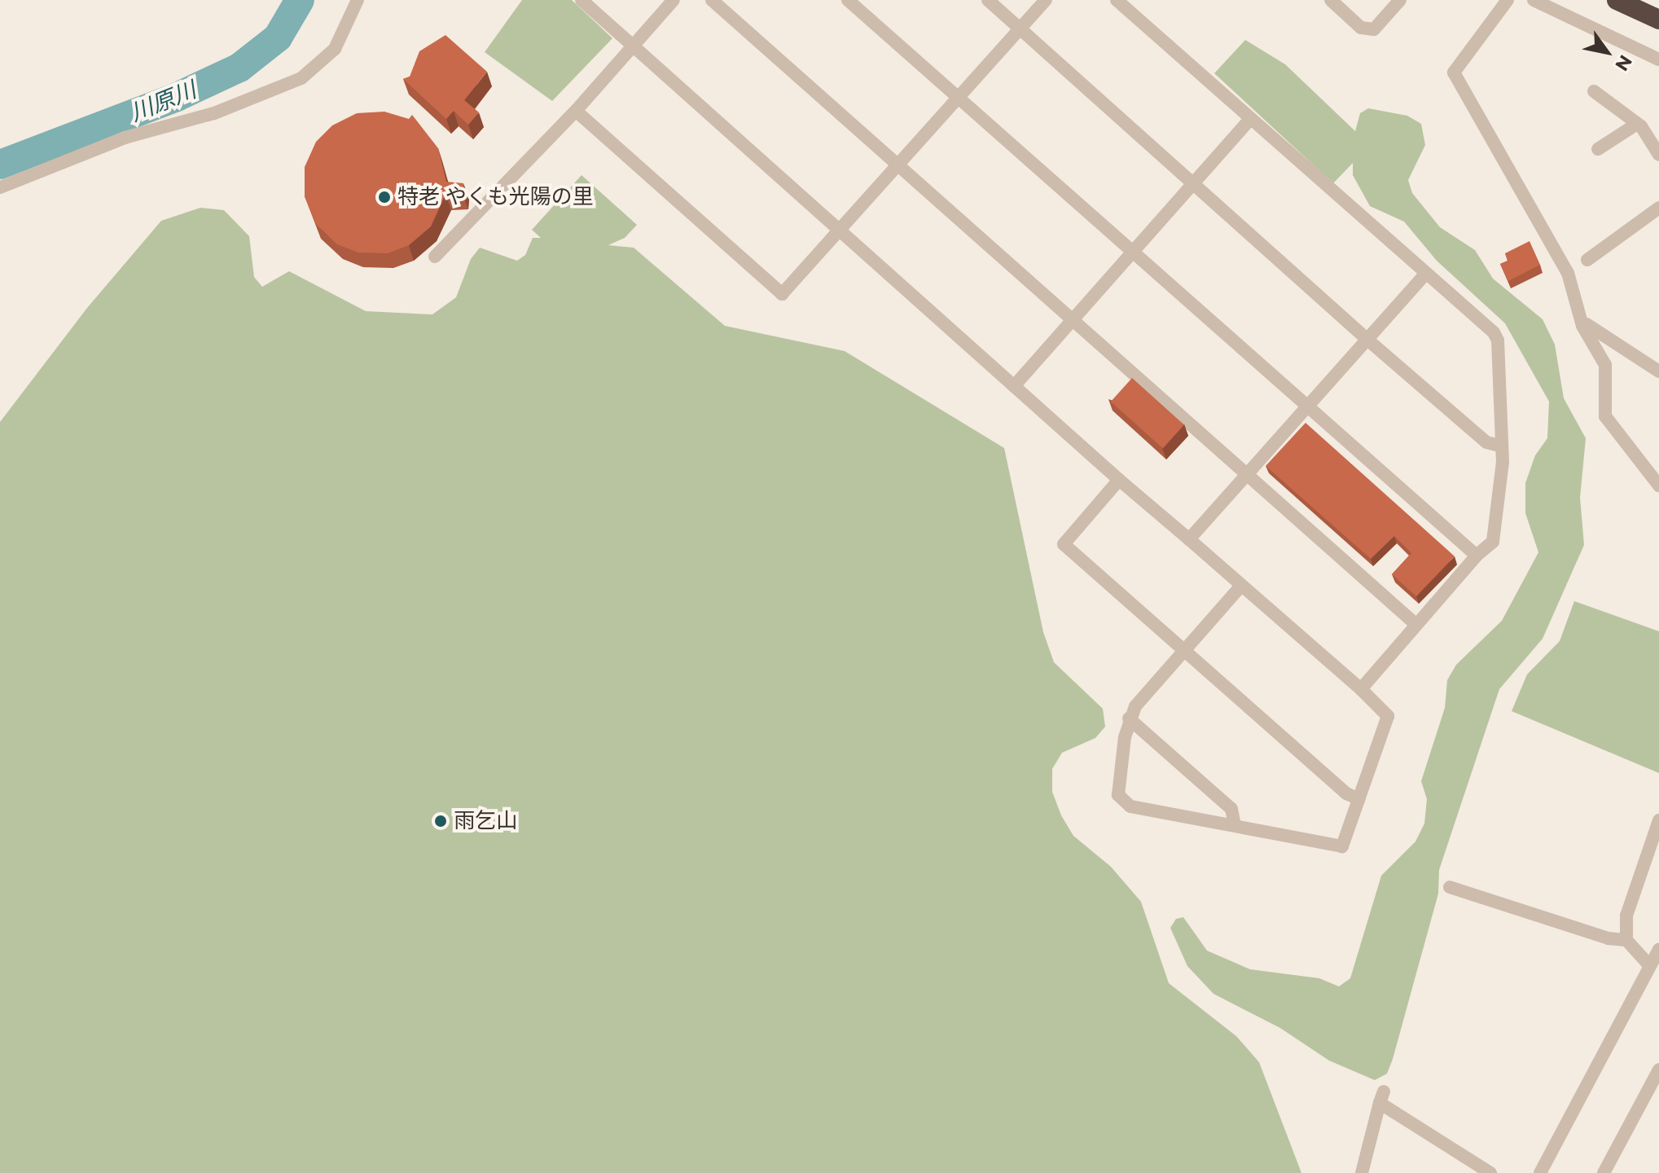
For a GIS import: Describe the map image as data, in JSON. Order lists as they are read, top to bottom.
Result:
{
  "water": ["川原川"],
  "places": ["特老 やくも光陽の里", "雨乞山"],
  "north": "bottom right"
}
